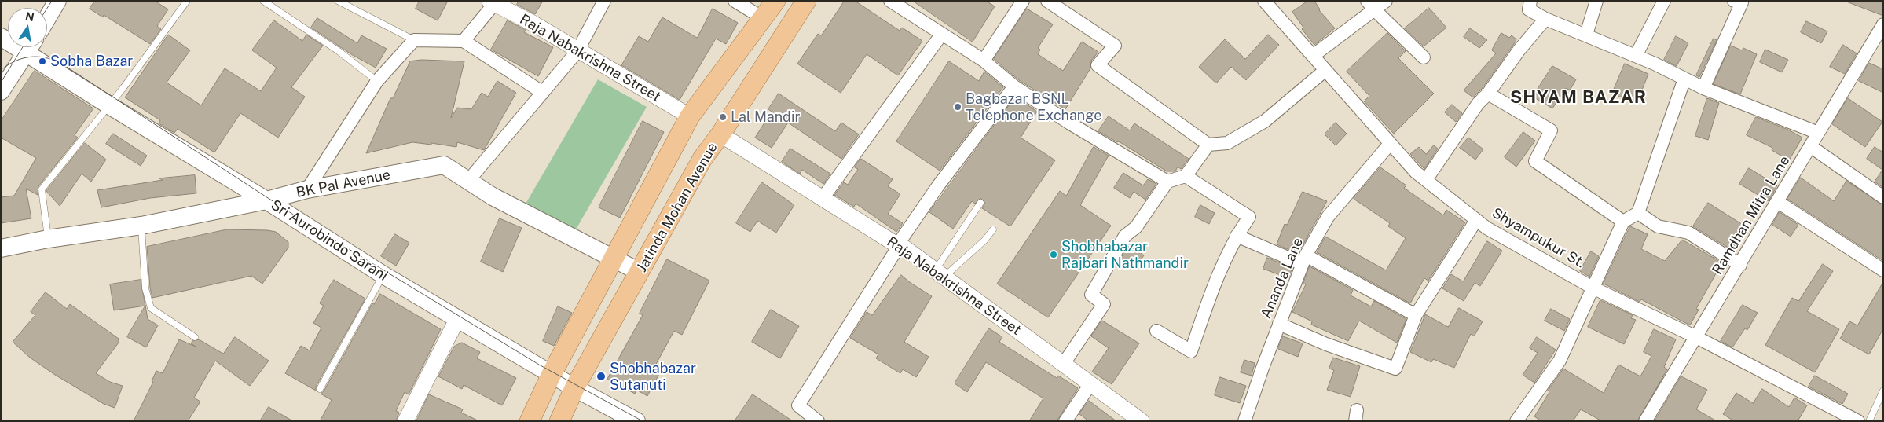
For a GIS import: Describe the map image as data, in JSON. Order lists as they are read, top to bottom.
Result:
{
  "streets": {
    "main road": ["BK Pal Avenue", "Jatinda Mohan Avenue", "Sri Aurobindo Sarani"],
    "street": [
      "Raja Nabakrishna Street",
      "Ramdhan Mitra Lane",
      "Shyampukur St.",
      "Ananda Lane"
    ]
  },
  "crossings": [
    ["Raja Nabakrishna Street", "Jatinda Mohan Avenue"],
    ["BK Pal Avenue", "Jatinda Mohan Avenue"],
    ["BK Pal Avenue", "Sri Aurobindo Sarani"],
    ["Jatinda Mohan Avenue", "Sri Aurobindo Sarani"],
    ["Ramdhan Mitra Lane", "Shyampukur St."],
    ["Shyampukur St.", "Ananda Lane"]
  ],
  "districts": ["SHYAM BAZAR"],
  "places": [
    "Sobha Bazar",
    "Bagbazar BSNL Telephone Exchange",
    "Lal Mandir",
    "Shobhabazar Rajbari Nathmandir",
    "Shobhabazar Sutanuti"
  ],
  "north": "top"
}
